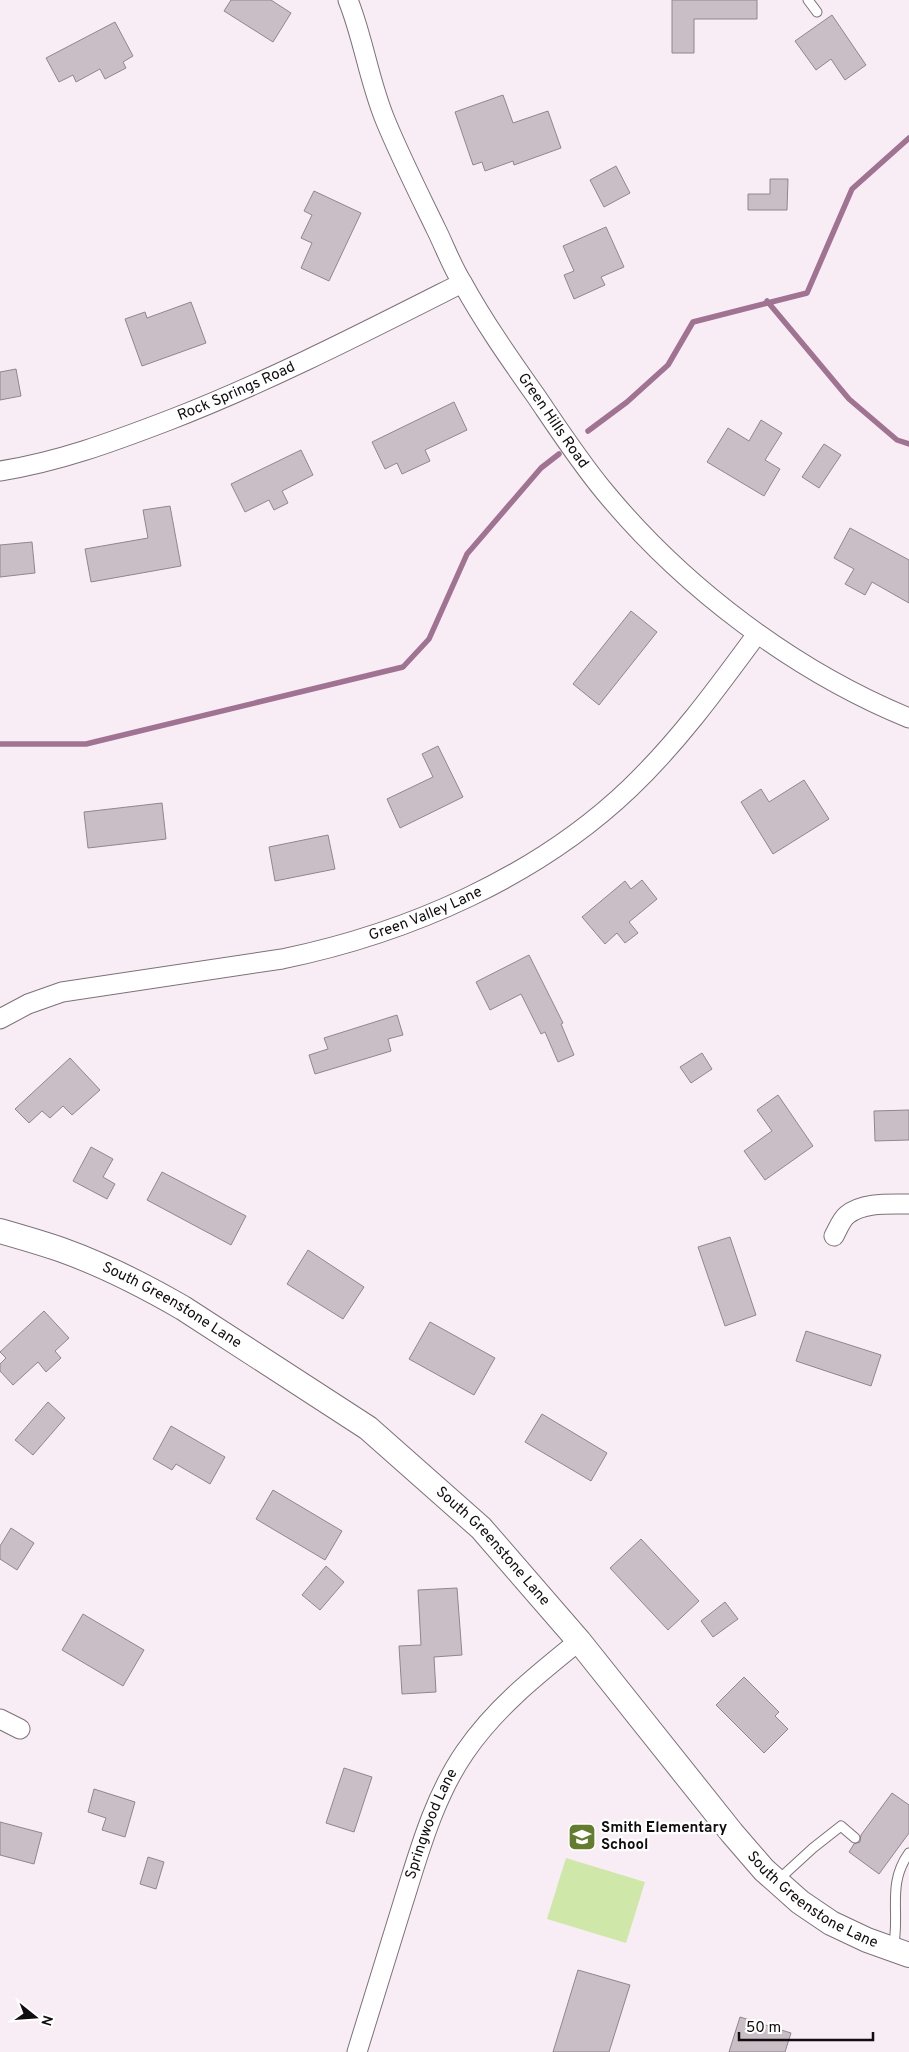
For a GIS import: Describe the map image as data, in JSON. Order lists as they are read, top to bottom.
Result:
{
  "streets": {
    "street": [
      "Rock Springs Road",
      "Green Hills Road",
      "Green Valley Lane",
      "South Greenstone Lane",
      "Springwood Lane"
    ]
  },
  "crossings": [
    ["Rock Springs Road", "Green Hills Road"],
    ["Green Hills Road", "Green Valley Lane"],
    ["South Greenstone Lane", "Springwood Lane"]
  ],
  "places": {
    "school or university": ["Smith Elementary School"]
  },
  "scale_bar": "50 m",
  "north": "right"
}
